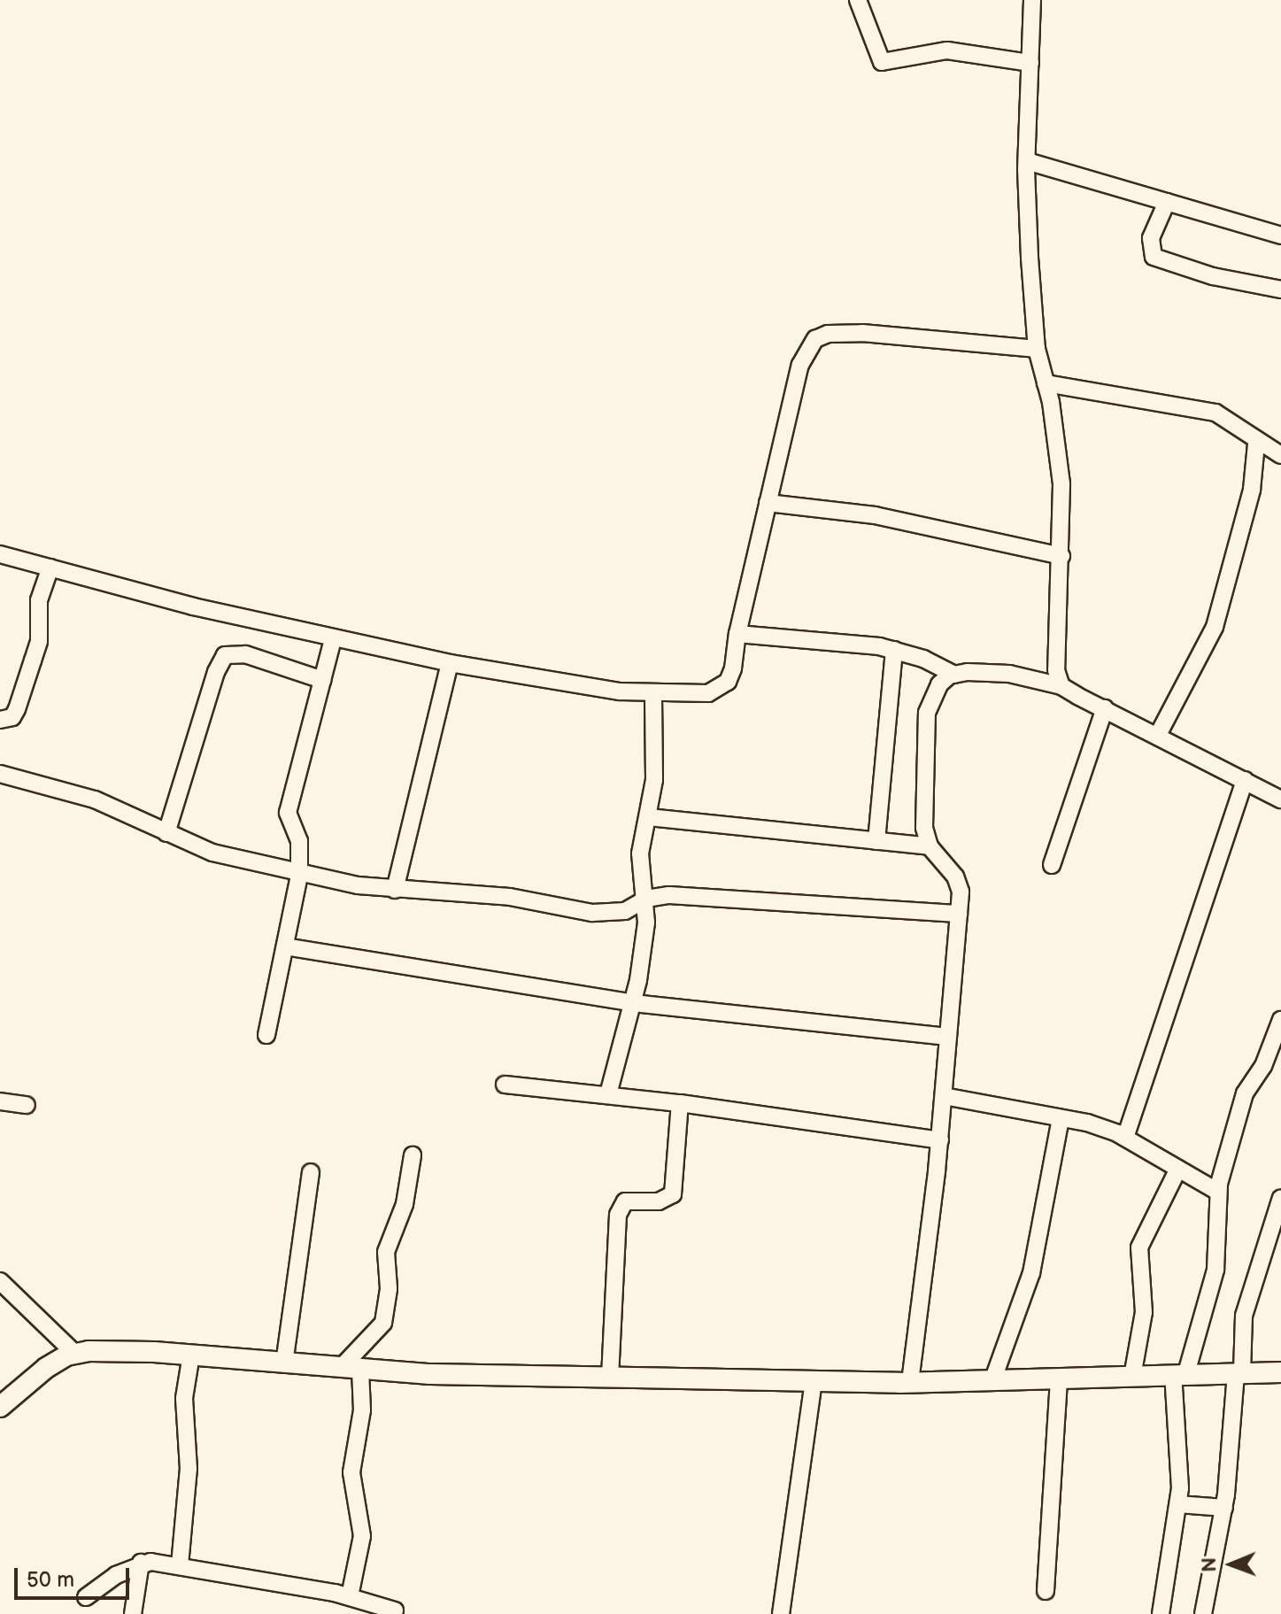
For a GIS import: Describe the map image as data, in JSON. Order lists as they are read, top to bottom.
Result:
{
  "scale_bar": "50 m",
  "north": "left"
}
